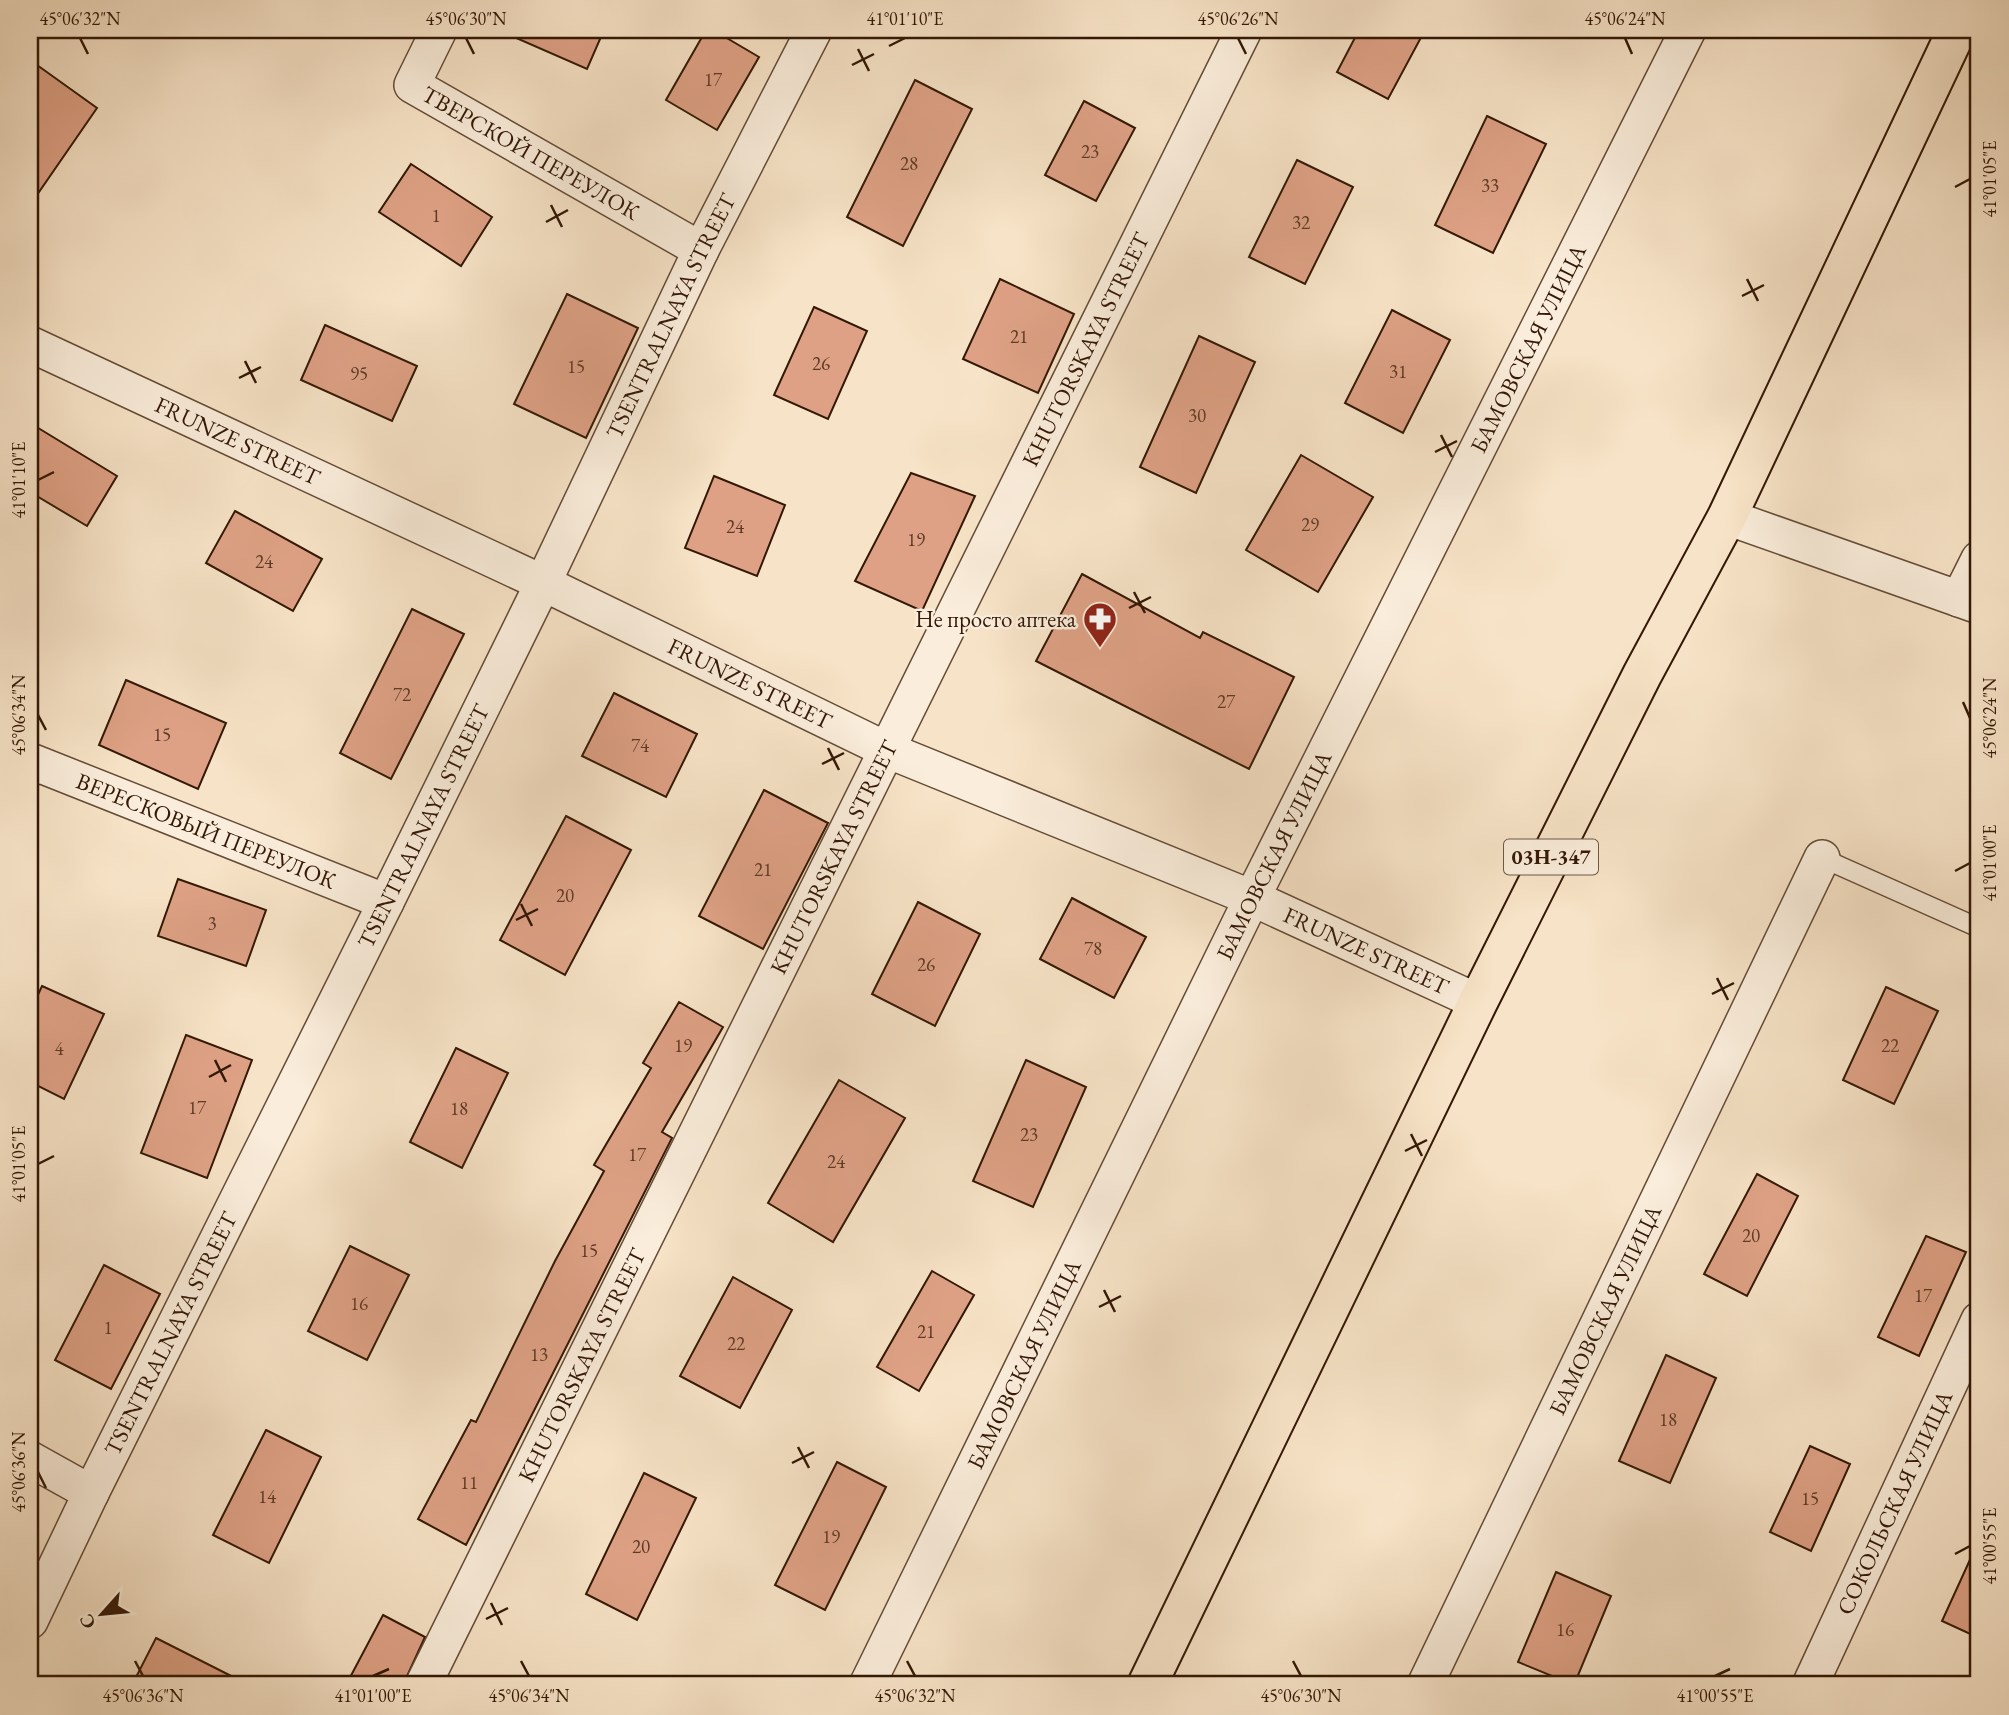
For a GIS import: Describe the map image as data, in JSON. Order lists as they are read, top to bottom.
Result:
{
  "streets": {
    "main road": ["03Н-347"],
    "street": [
      "ТВЕРСКОЙ ПЕРЕУЛОК",
      "TSENTRALNAYA STREET",
      "БАМОВСКАЯ УЛИЦА",
      "KHUTORSKAYA STREET",
      "FRUNZE STREET",
      "ВЕРЕСКОВЫЙ ПЕРЕУЛОК",
      "СОКОЛЬСКАЯ УЛИЦА"
    ]
  },
  "crossings": [
    ["ТВЕРСКОЙ ПЕРЕУЛОК", "TSENTRALNAYA STREET"],
    ["TSENTRALNAYA STREET", "FRUNZE STREET"],
    ["TSENTRALNAYA STREET", "ВЕРЕСКОВЫЙ ПЕРЕУЛОК"],
    ["БАМОВСКАЯ УЛИЦА", "FRUNZE STREET"],
    ["KHUTORSKAYA STREET", "FRUNZE STREET"],
    ["FRUNZE STREET", "03Н-347"]
  ],
  "places": {
    "pharmacy": ["Не просто аптека"]
  },
  "house_numbers": [
    "17",
    "23",
    "28",
    "33",
    "1",
    "32",
    "21",
    "26",
    "15",
    "31",
    "95",
    "30",
    "29",
    "24",
    "19",
    "24",
    "72",
    "27",
    "15",
    "74",
    "21",
    "20",
    "3",
    "78",
    "26",
    "19",
    "22",
    "4",
    "17",
    "18",
    "23",
    "17",
    "24",
    "20",
    "15",
    "17",
    "16",
    "1",
    "21",
    "22",
    "13",
    "18",
    "11",
    "14",
    "15",
    "19",
    "20",
    "16"
  ],
  "north": "bottom left",
  "coordinates": [
    "45°06'32\"N",
    "45°06'30\"N",
    "41°01'10\"E",
    "45°06'26\"N",
    "45°06'24\"N",
    "41°01'05\"E",
    "45°06'34\"N",
    "41°01'00\"E",
    "45°06'36\"N",
    "41°00'55\"E"
  ]
}
